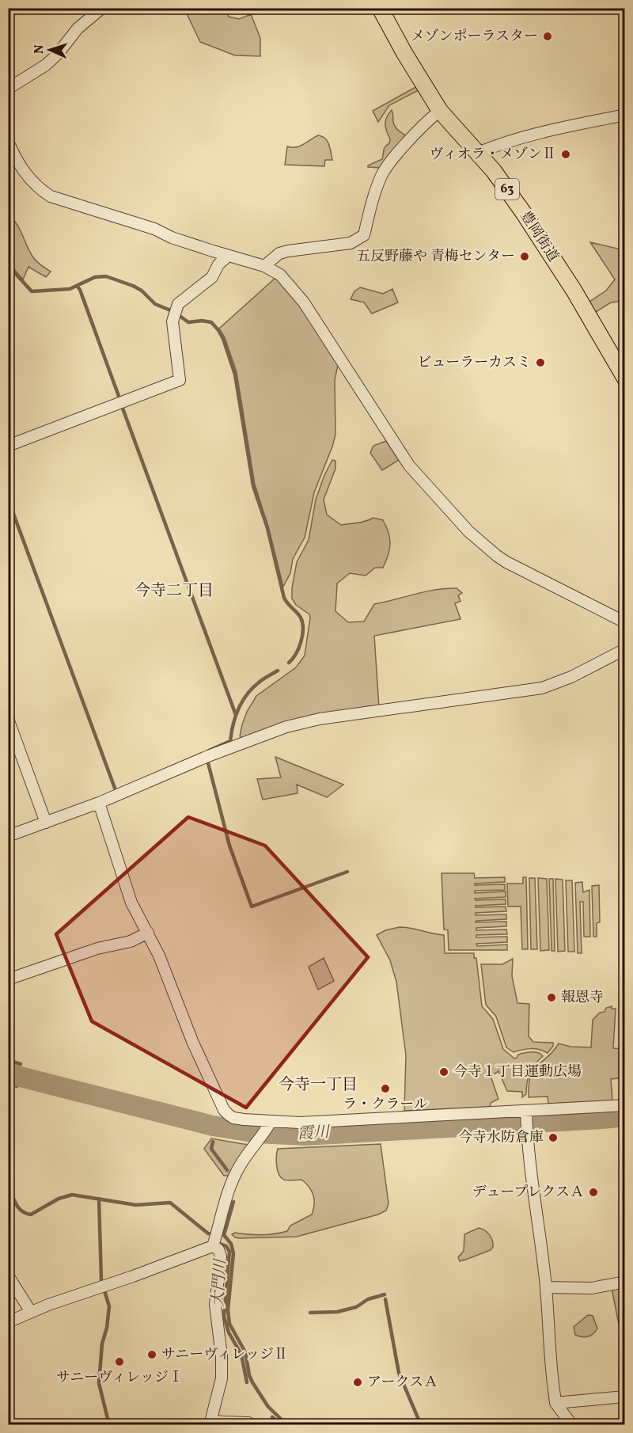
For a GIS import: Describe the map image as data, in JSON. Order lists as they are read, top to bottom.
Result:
{
  "streets": {
    "main road": ["63", "豊岡街道"]
  },
  "districts": ["今寺二丁目", "今寺一丁目"],
  "water": ["霞川", "大門川"],
  "places": [
    "メゾンポーラスター",
    "ヴィオラ・メゾンⅡ",
    "五反野藤や 青梅センター",
    "ビューラーカスミ",
    "報恩寺",
    "今寺１丁目運動広場",
    "ラ・クラール",
    "今寺水防倉庫",
    "デュープレクスＡ",
    "サニーヴィレッジⅡ",
    "サニーヴィレッジⅠ",
    "アークスＡ"
  ],
  "north": "left"
}
